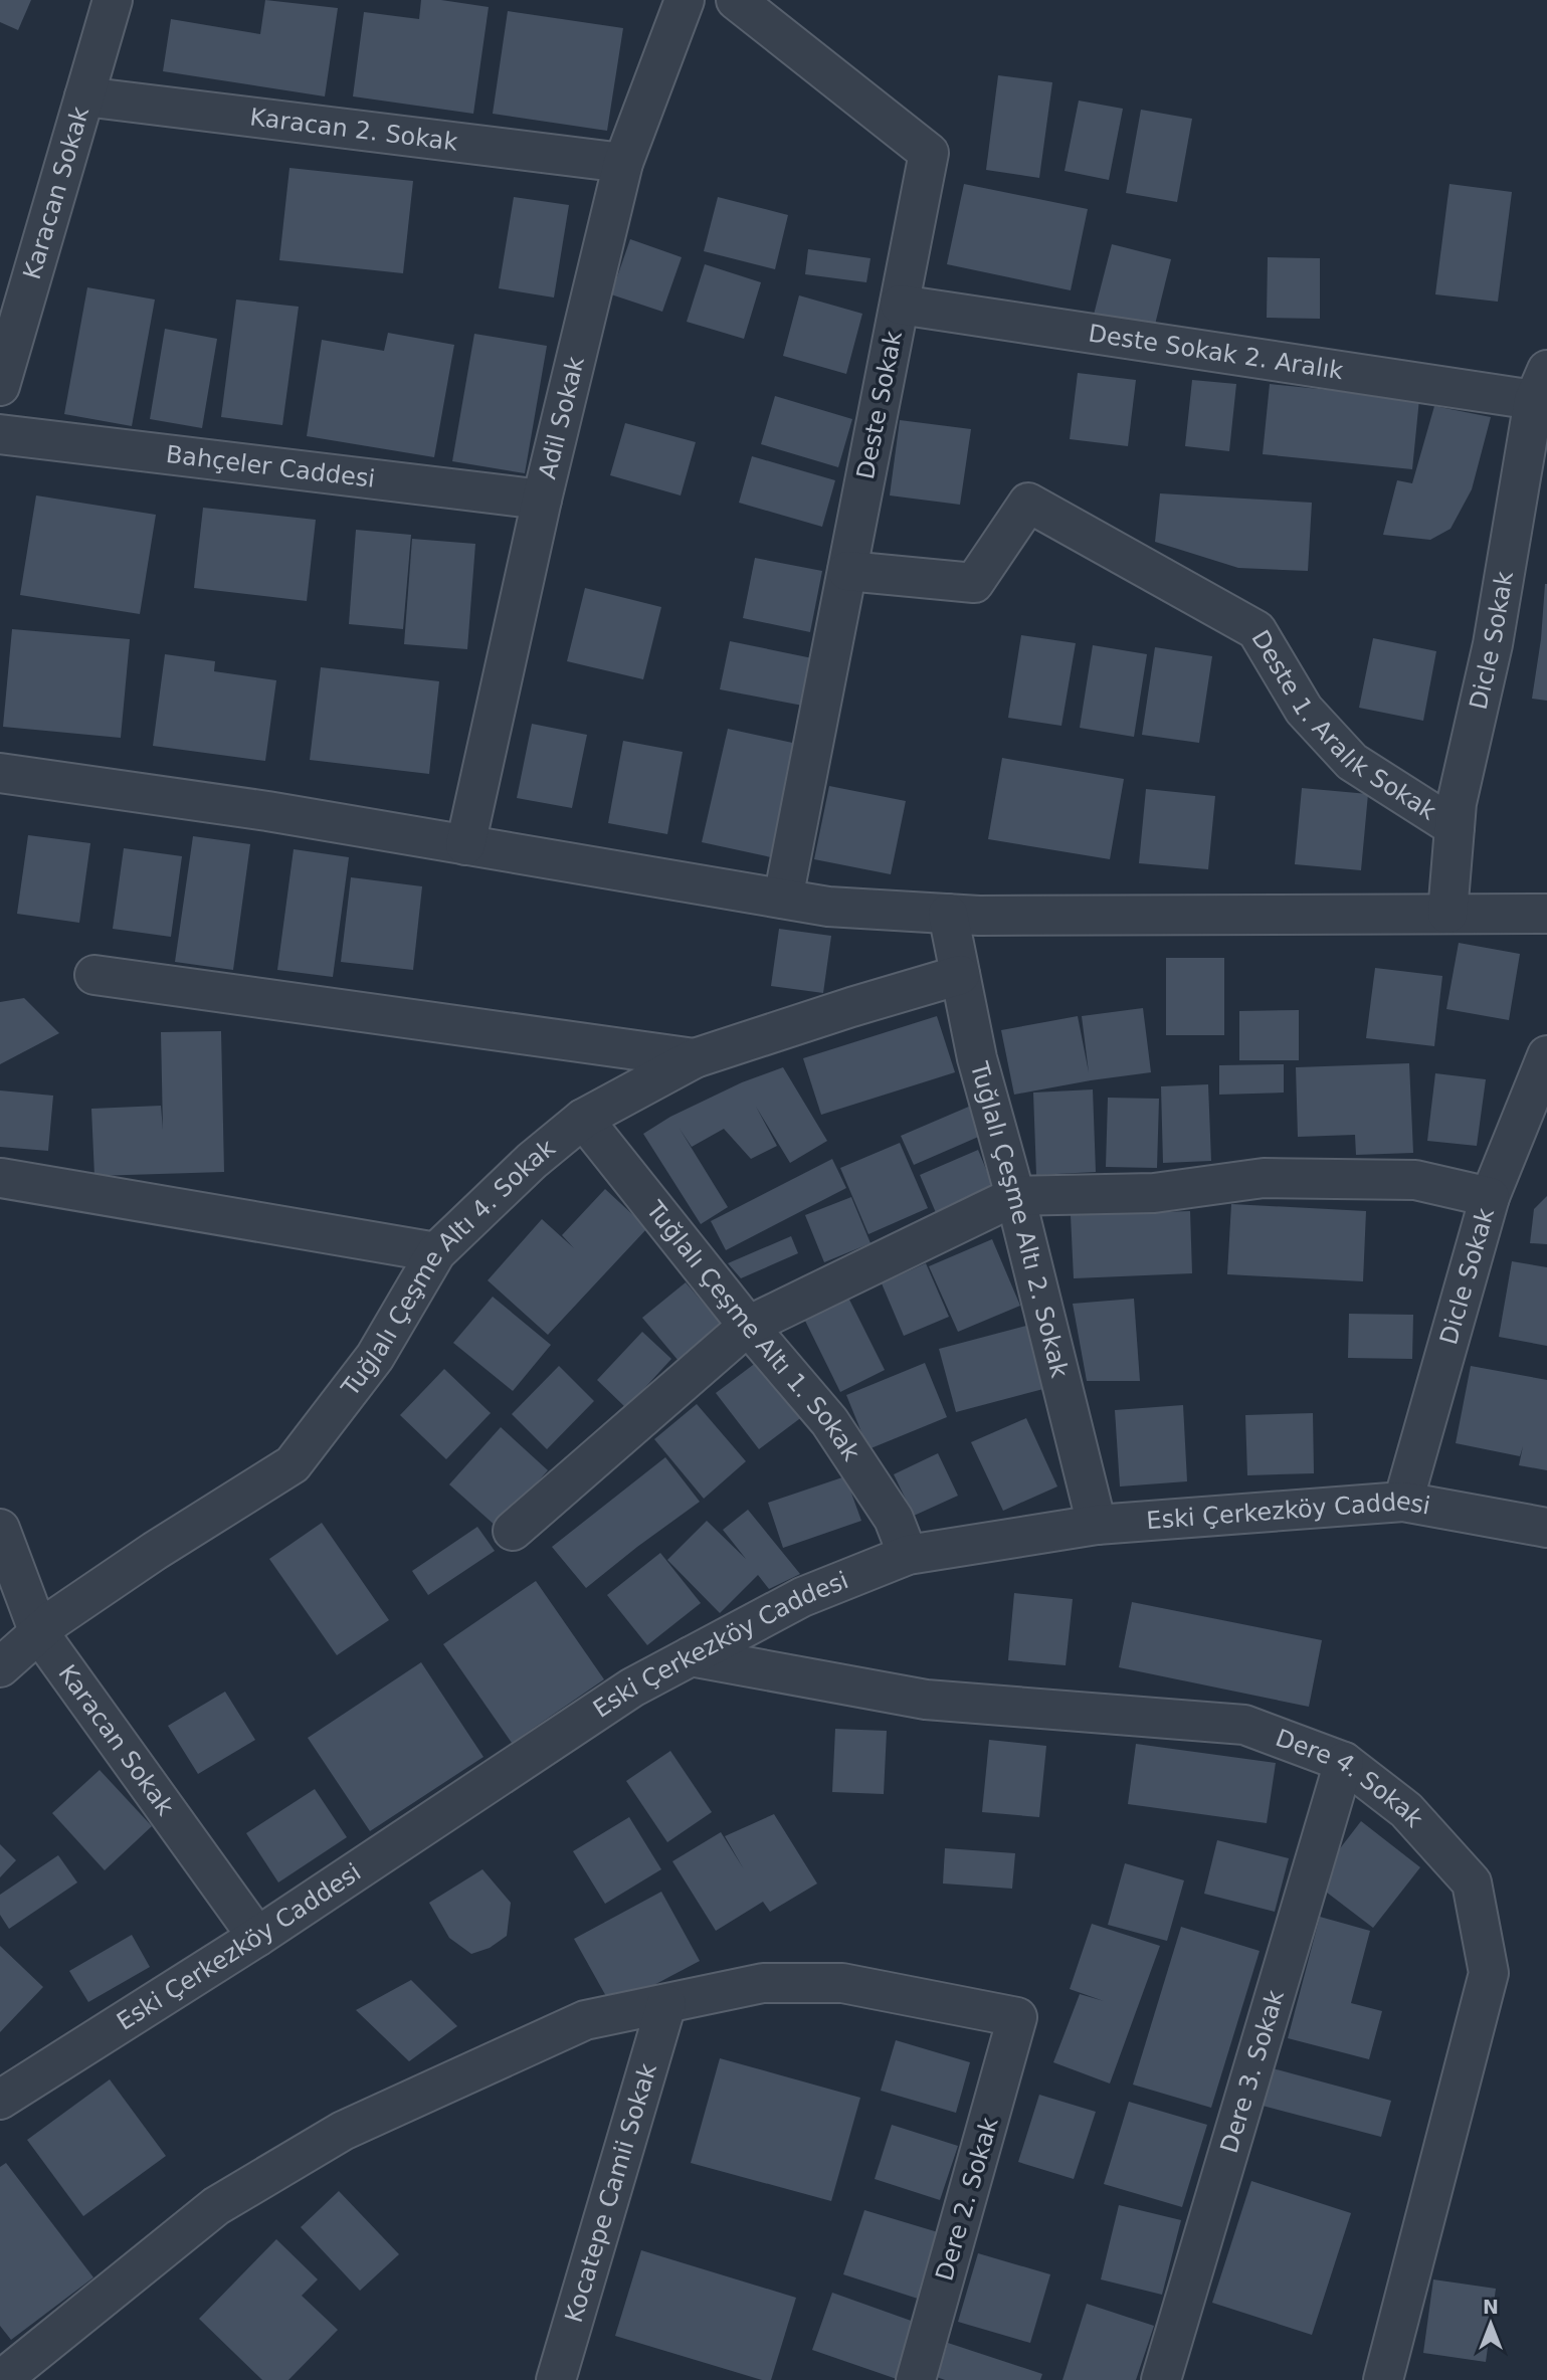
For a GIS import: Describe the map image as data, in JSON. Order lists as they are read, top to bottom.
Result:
{
  "streets": {
    "street": [
      "Karacan 2. Sokak",
      "Karacan Sokak",
      "Deste Sokak 2. Aralık",
      "Deste Sokak",
      "Adil Sokak",
      "Bahçeler Caddesi",
      "Dicle Sokak",
      "Deste 1. Aralık Sokak",
      "Tuğlalı Çeşme Altı 2. Sokak",
      "Tuğlalı Çeşme Altı 4. Sokak",
      "Tuğlalı Çeşme Altı 1. Sokak",
      "Eski Çerkezköy Caddesi",
      "Dere 4. Sokak",
      "Dere 3. Sokak",
      "Kocatepe Camii Sokak",
      "Dere 2. Sokak"
    ]
  },
  "crossings": [
    ["Karacan 2. Sokak", "Karacan Sokak"],
    ["Karacan 2. Sokak", "Adil Sokak"],
    ["Karacan Sokak", "Tuğlalı Çeşme Altı 4. Sokak"],
    ["Karacan Sokak", "Eski Çerkezköy Caddesi"],
    ["Deste Sokak 2. Aralık", "Deste Sokak"],
    ["Deste Sokak 2. Aralık", "Dicle Sokak"],
    ["Deste Sokak", "Deste 1. Aralık Sokak"],
    ["Adil Sokak", "Bahçeler Caddesi"],
    ["Dicle Sokak", "Deste 1. Aralık Sokak"],
    ["Dicle Sokak", "Eski Çerkezköy Caddesi"],
    ["Tuğlalı Çeşme Altı 2. Sokak", "Tuğlalı Çeşme Altı 4. Sokak"],
    ["Tuğlalı Çeşme Altı 2. Sokak", "Eski Çerkezköy Caddesi"],
    ["Tuğlalı Çeşme Altı 4. Sokak", "Tuğlalı Çeşme Altı 1. Sokak"],
    ["Tuğlalı Çeşme Altı 1. Sokak", "Eski Çerkezköy Caddesi"],
    ["Eski Çerkezköy Caddesi", "Dere 4. Sokak"],
    ["Dere 4. Sokak", "Dere 3. Sokak"],
    ["Kocatepe Camii Sokak", "Dere 2. Sokak"]
  ],
  "north": "top"
}
